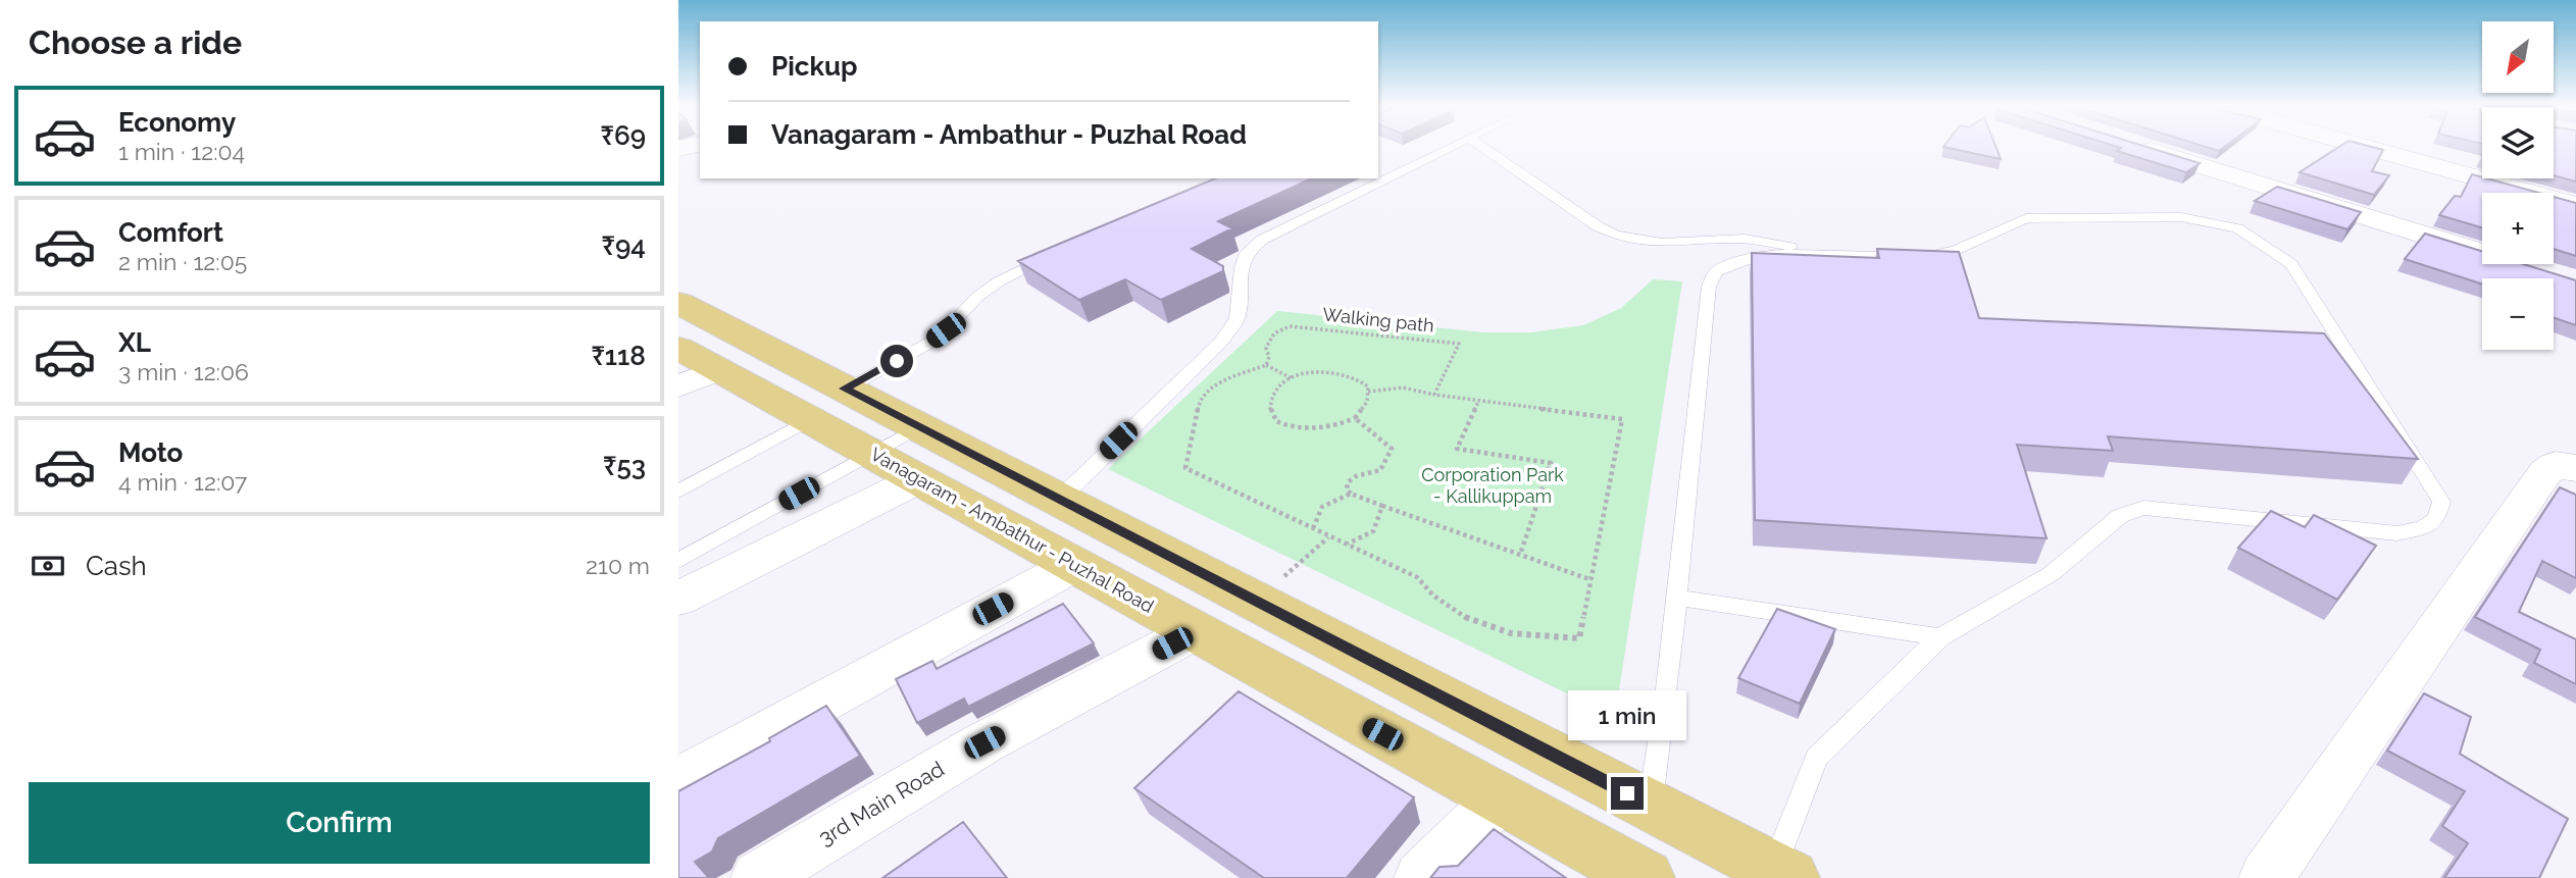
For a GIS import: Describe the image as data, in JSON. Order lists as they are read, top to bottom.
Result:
{
  "streets": {
    "main road": ["Vanagaram - Ambathur - Puzhal Road"],
    "street": ["3rd Main Road"],
    "path": ["Walking path"]
  },
  "crossings": [
    ["Vanagaram - Ambathur - Puzhal Road", "3rd Main Road"]
  ],
  "parks": ["Corporation Park - Kallikuppam"],
  "north": "bottom left",
  "page": {
    "heading": "Choose a ride",
    "map_buttons": ["+", "−"],
    "banner": ["Pickup", "Vanagaram - Ambathur - Puzhal Road"],
    "list": [
      {
        "name": "Economy",
        "note": "1 min · 12:04",
        "value": "₹69"
      },
      {
        "name": "Comfort",
        "note": "2 min · 12:05",
        "value": "₹94"
      },
      {
        "name": "XL",
        "note": "3 min · 12:06",
        "value": "₹118"
      },
      {
        "name": "Moto",
        "note": "4 min · 12:07",
        "value": "₹53"
      }
    ],
    "pay": ["Cash", "210 m"],
    "bubble": "1 min",
    "buttons": "Confirm"
  }
}
